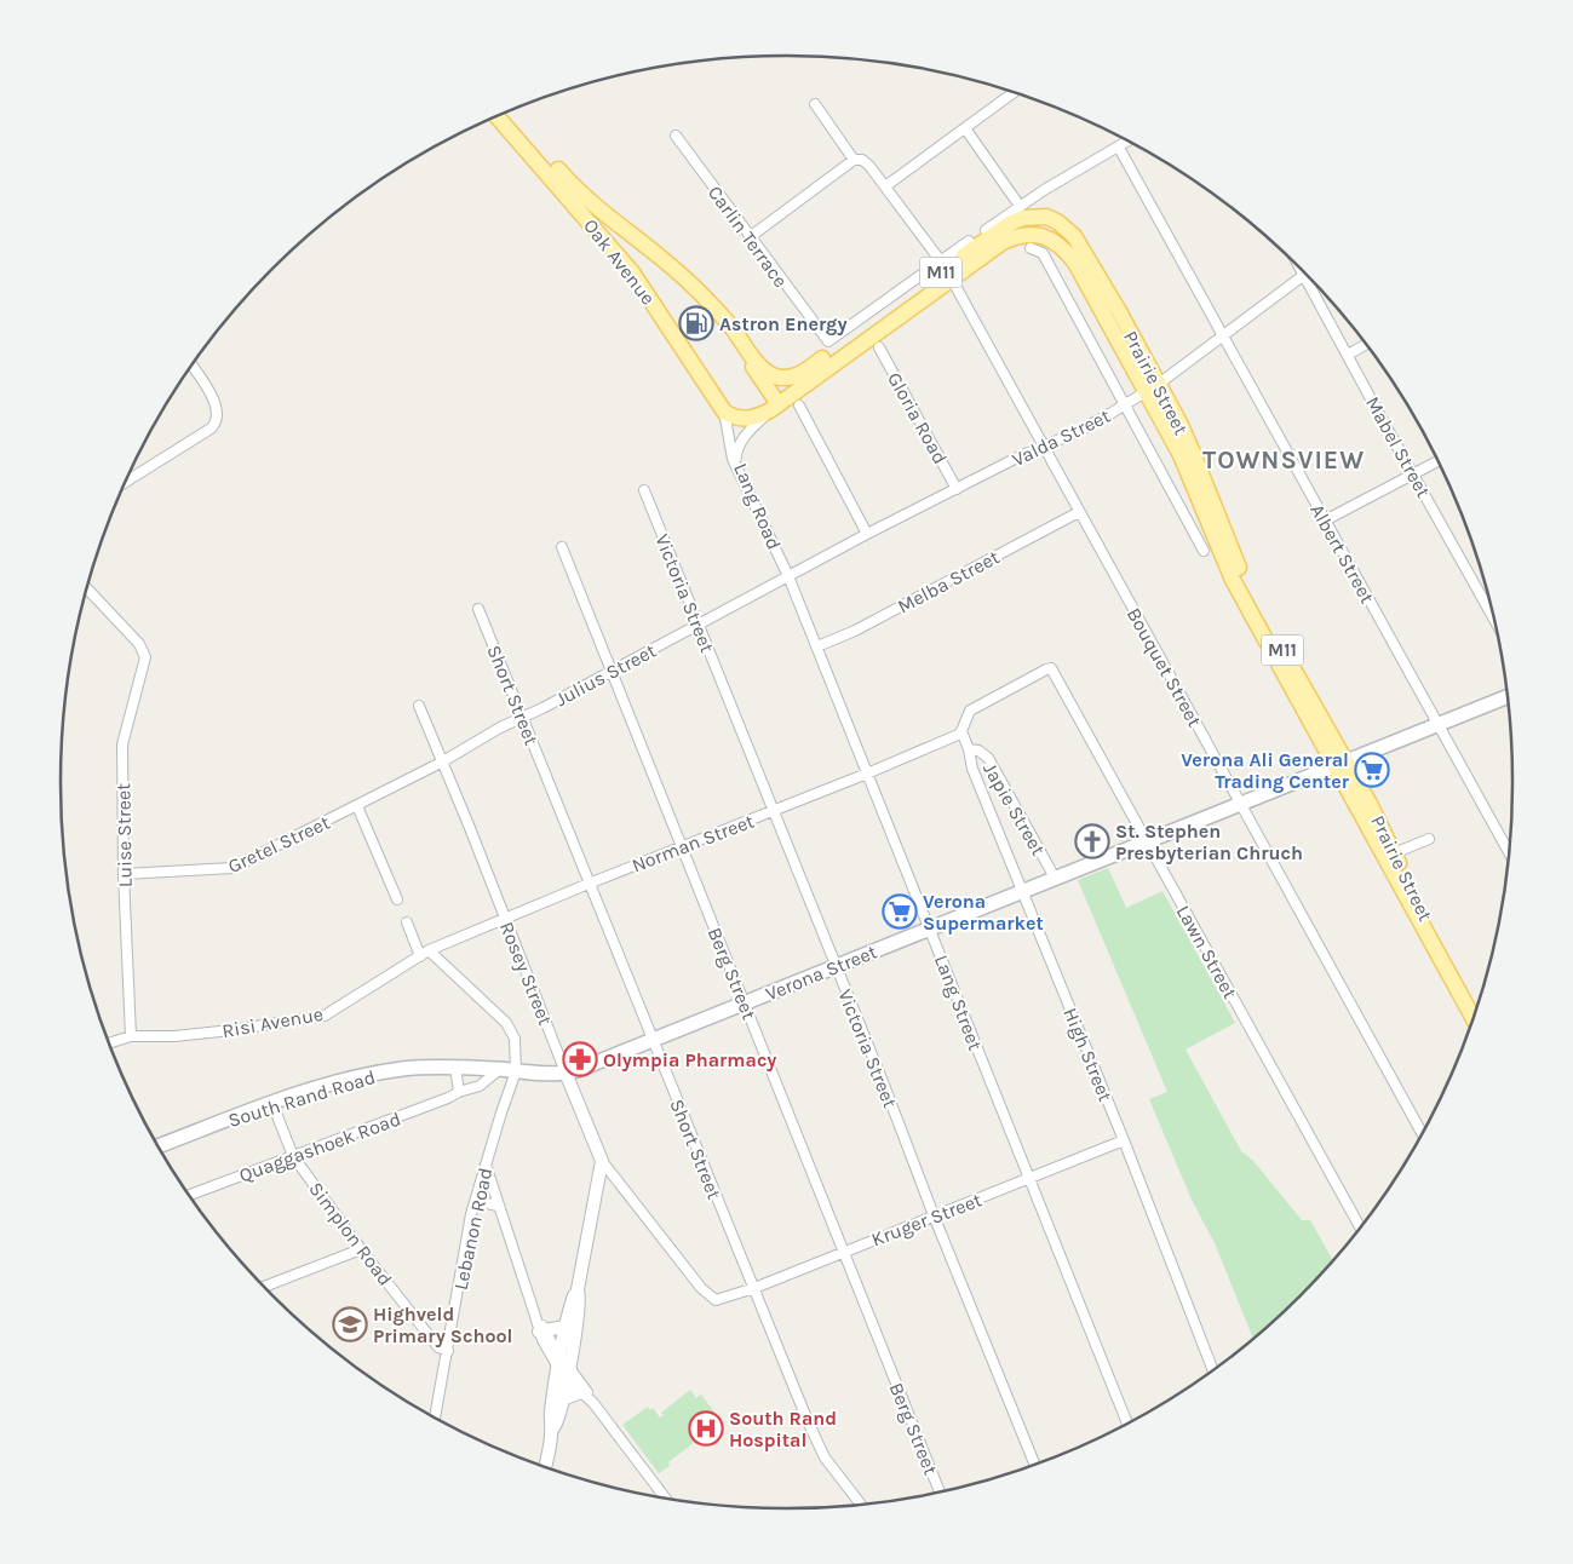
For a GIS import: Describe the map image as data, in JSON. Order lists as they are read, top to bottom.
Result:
{
  "streets": {
    "main road": [
      "Oak Avenue",
      "M11",
      "Prairie Street",
      "Verona Street",
      "South Rand Road"
    ],
    "street": [
      "Carlin Terrace",
      "Gloria Road",
      "Valda Street",
      "Mabel Street",
      "Lang Road",
      "Albert Street",
      "Melba Street",
      "Victoria Street",
      "Bouquet Street",
      "Julius Street",
      "Short Street",
      "Japie Street",
      "Luise Street",
      "Norman Street",
      "Gretel Street",
      "Lawn Street",
      "Rosey Street",
      "Berg Street",
      "Lang Street",
      "Risi Avenue",
      "High Street",
      "Quaggashoek Road",
      "Kruger Street",
      "Lebanon Road",
      "Simplon Road"
    ]
  },
  "crossings": [
    ["Oak Avenue", "Prairie Street"],
    ["Prairie Street", "Valda Street"],
    ["Prairie Street", "Lang Road"],
    ["Prairie Street", "Verona Street"],
    ["Gloria Road", "Valda Street"],
    ["Valda Street", "Mabel Street"],
    ["Valda Street", "Lang Road"],
    ["Valda Street", "Albert Street"],
    ["Valda Street", "Bouquet Street"],
    ["Valda Street", "Julius Street"],
    ["Valda Street", "Lang Street"],
    ["Lang Road", "Julius Street"],
    ["Lang Road", "Lang Street"],
    ["Albert Street", "Verona Street"],
    ["Melba Street", "Bouquet Street"],
    ["Melba Street", "Lang Street"],
    ["Victoria Street", "Julius Street"],
    ["Victoria Street", "Norman Street"],
    ["Victoria Street", "Verona Street"],
    ["Victoria Street", "Kruger Street"],
    ["Bouquet Street", "Verona Street"],
    ["Julius Street", "Short Street"],
    ["Julius Street", "Gretel Street"],
    ["Julius Street", "Rosey Street"],
    ["Julius Street", "Berg Street"],
    ["Julius Street", "Lang Street"],
    ["Short Street", "Norman Street"],
    ["Short Street", "Verona Street"],
    ["Short Street", "Kruger Street"],
    ["Japie Street", "Verona Street"],
    ["Japie Street", "High Street"],
    ["Luise Street", "Gretel Street"],
    ["Luise Street", "Risi Avenue"],
    ["Norman Street", "Lawn Street"],
    ["Norman Street", "Rosey Street"],
    ["Norman Street", "Berg Street"],
    ["Norman Street", "Lang Street"],
    ["Norman Street", "Risi Avenue"],
    ["Norman Street", "High Street"],
    ["Lawn Street", "Verona Street"],
    ["Lawn Street", "High Street"],
    ["Verona Street", "Rosey Street"],
    ["Verona Street", "Berg Street"],
    ["Verona Street", "Lang Street"],
    ["Verona Street", "High Street"],
    ["Verona Street", "South Rand Road"],
    ["Rosey Street", "South Rand Road"],
    ["Rosey Street", "Kruger Street"],
    ["Berg Street", "Kruger Street"],
    ["Lang Street", "Kruger Street"],
    ["High Street", "Kruger Street"],
    ["South Rand Road", "Quaggashoek Road"],
    ["South Rand Road", "Lebanon Road"],
    ["South Rand Road", "Simplon Road"],
    ["Quaggashoek Road", "Simplon Road"],
    ["Lebanon Road", "Simplon Road"]
  ],
  "districts": ["TOWNSVIEW"],
  "places": {
    "fuel station": ["Astron Energy"],
    "supermarket": ["Verona Ali General Trading Center", "Verona Supermarket"],
    "church": ["St. Stephen Presbyterian Chruch"],
    "pharmacy": ["Olympia Pharmacy"],
    "school or university": ["Highveld Primary School"],
    "hospital": ["South Rand Hospital"]
  }
}
